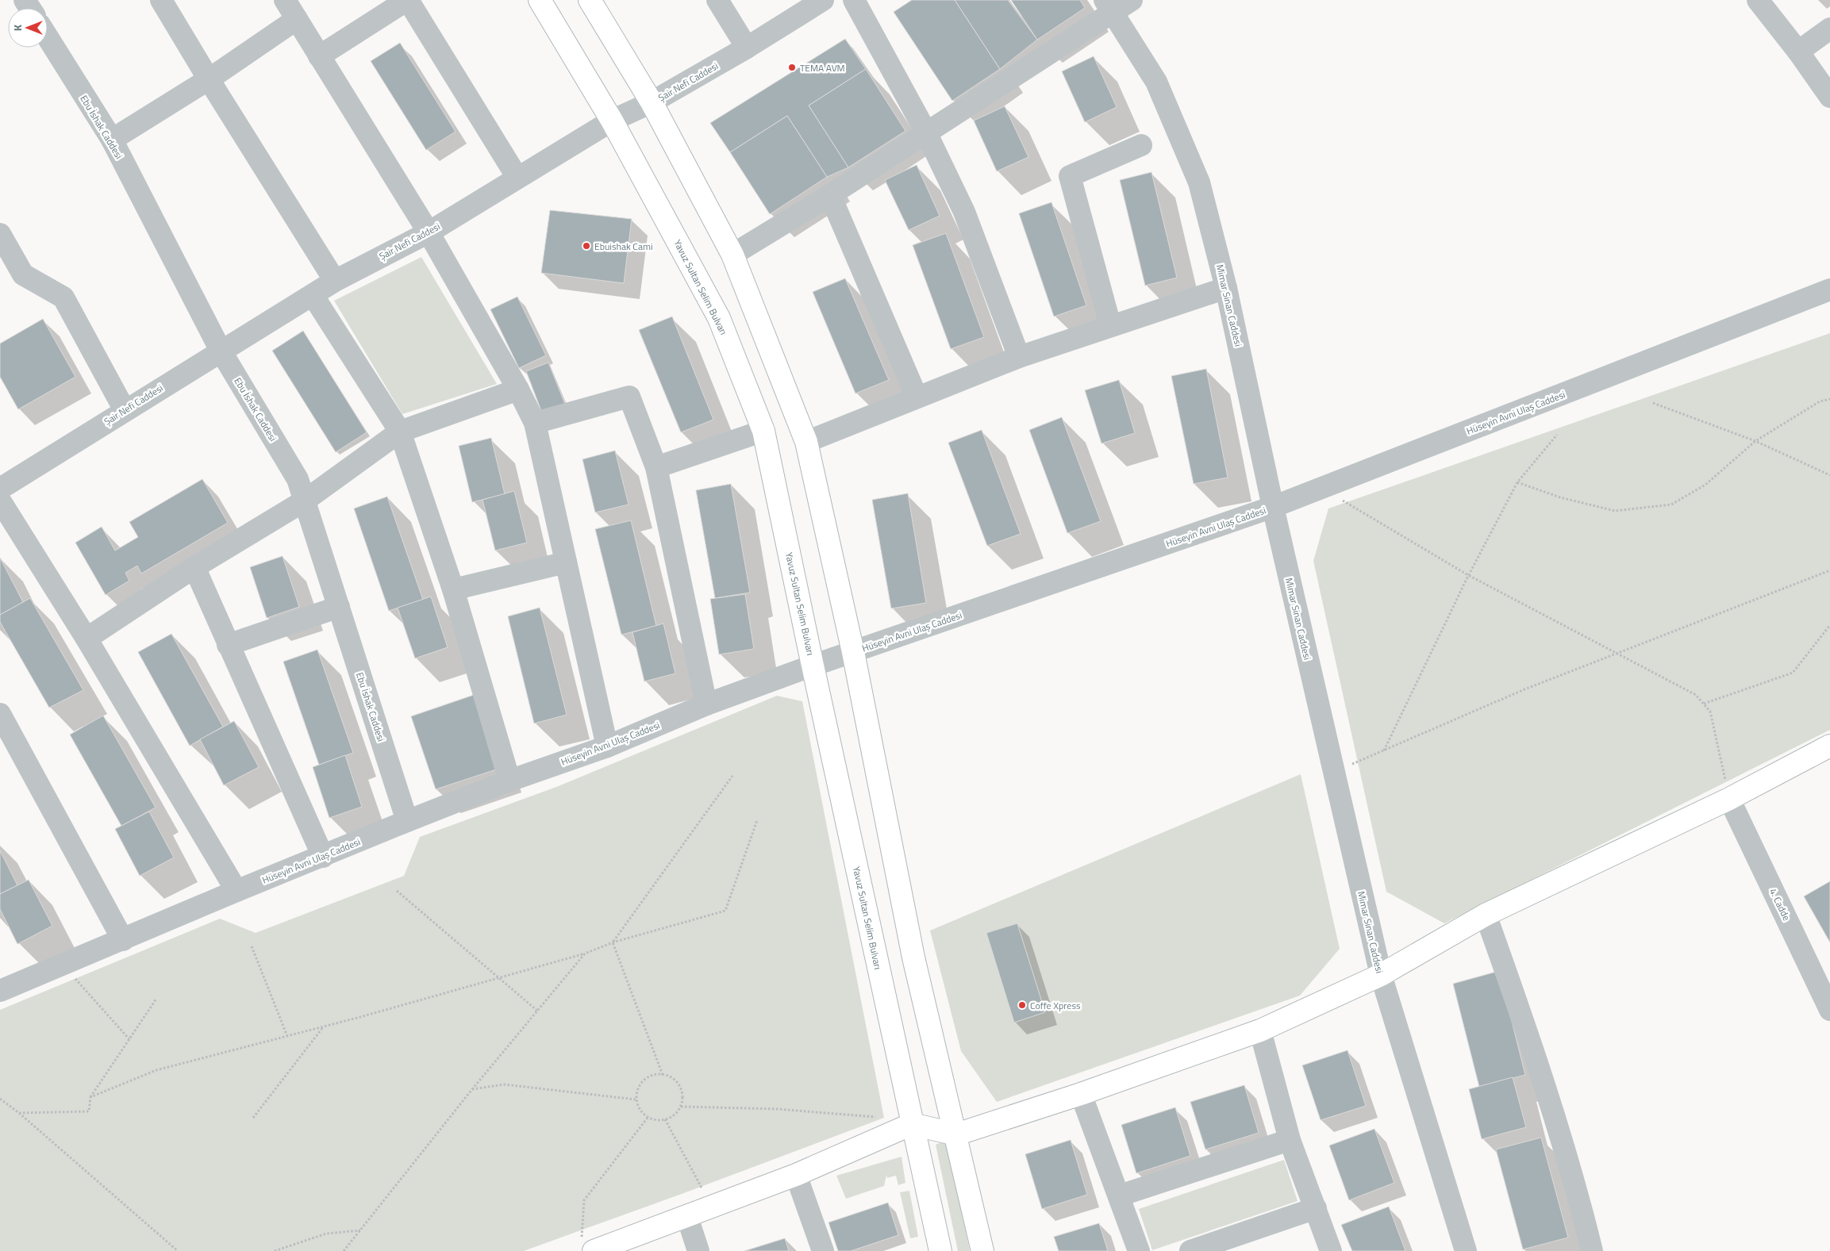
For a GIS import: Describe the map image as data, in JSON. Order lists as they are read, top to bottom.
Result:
{
  "streets": {
    "main road": ["Yavuz Sultan Selim Bulvarı"],
    "street": [
      "Şair Nefi Caddesi",
      "Ebu İshak Caddesi",
      "Mimar Sinan Caddesi",
      "Hüseyin Avni Ulaş Caddesi",
      "4. Cadde"
    ]
  },
  "crossings": [
    ["Şair Nefi Caddesi", "Ebu İshak Caddesi"],
    ["Şair Nefi Caddesi", "Yavuz Sultan Selim Bulvarı"],
    ["Ebu İshak Caddesi", "Hüseyin Avni Ulaş Caddesi"],
    ["Yavuz Sultan Selim Bulvarı", "Hüseyin Avni Ulaş Caddesi"],
    ["Mimar Sinan Caddesi", "Hüseyin Avni Ulaş Caddesi"]
  ],
  "places": ["TEMA AVM", "Ebuishak Cami", "Coffe Xpress"],
  "north": "left"
}
